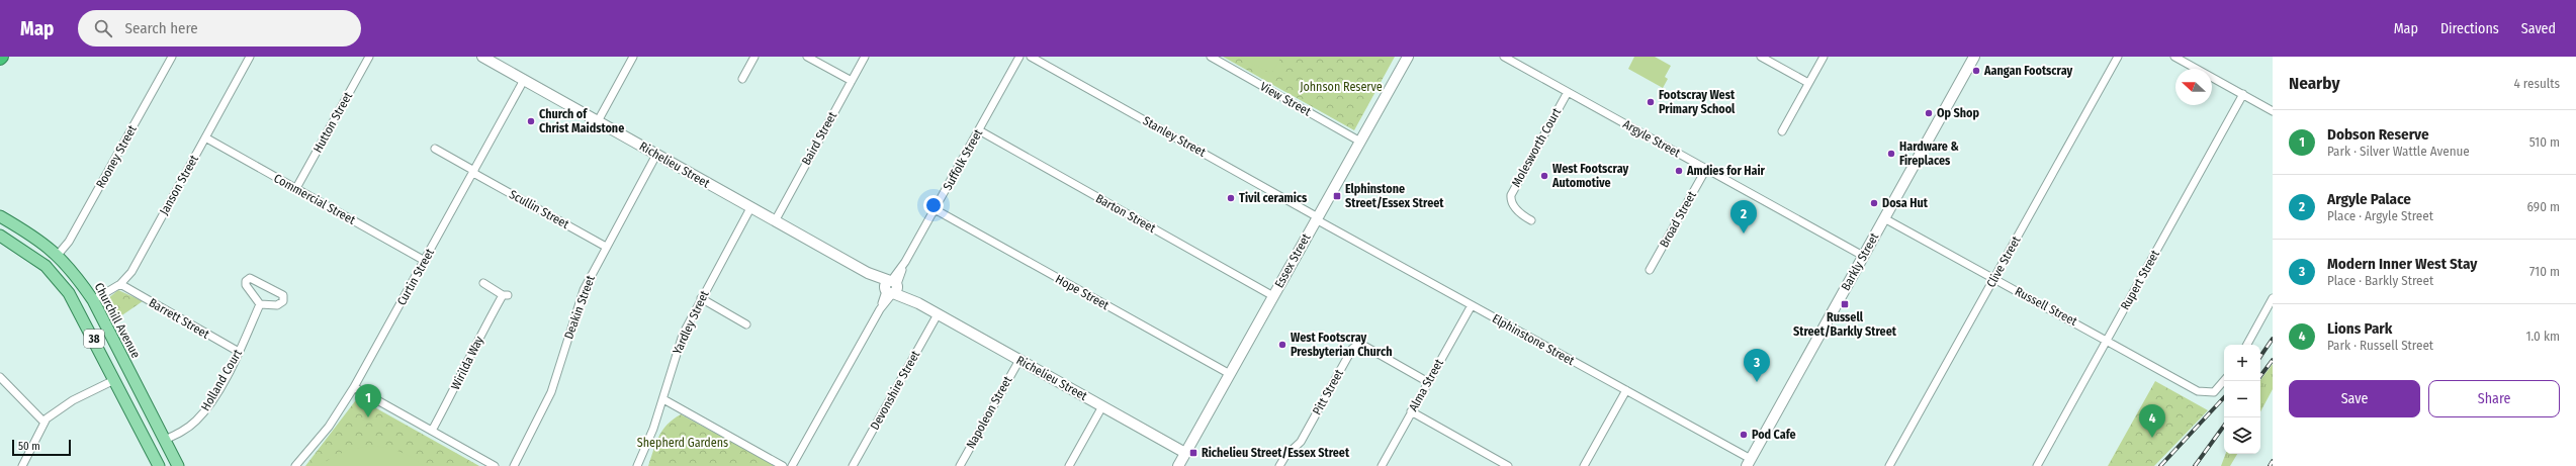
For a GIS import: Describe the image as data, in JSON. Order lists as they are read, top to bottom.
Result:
{
  "streets": {
    "main road": ["Churchill Avenue", "38"],
    "street": [
      "View Street",
      "Hutton Street",
      "Stanley Street",
      "Baird Street",
      "Argyle Street",
      "Molesworth Court",
      "Rooney Street",
      "Suffolk Street",
      "Richelieu Street",
      "Janson Street",
      "Commercial Street",
      "Scullin Street",
      "Barton Street",
      "Broad Street",
      "Essex Street",
      "Barkly Street",
      "Clive Street",
      "Curtin Street",
      "Rupert Street",
      "Hope Street",
      "Russell Street",
      "Deakin Street",
      "Barrett Street",
      "Yardley Street",
      "Elphinstone Street",
      "Wirilda Way",
      "Holland Court",
      "Alma Street",
      "Devonshire Street",
      "Pitt Street",
      "Napoleon Street"
    ]
  },
  "crossings": [
    ["View Street", "Essex Street"],
    ["Hutton Street", "Commercial Street"],
    ["Stanley Street", "Essex Street"],
    ["Stanley Street", "Elphinstone Street"],
    ["Baird Street", "Richelieu Street"],
    ["Argyle Street", "Molesworth Court"],
    ["Argyle Street", "Broad Street"],
    ["Argyle Street", "Barkly Street"],
    ["Rooney Street", "Churchill Avenue"],
    ["Suffolk Street", "Richelieu Street"],
    ["Suffolk Street", "Barton Street"],
    ["Suffolk Street", "Hope Street"],
    ["Richelieu Street", "Essex Street"],
    ["Richelieu Street", "Curtin Street"],
    ["Richelieu Street", "Deakin Street"],
    ["Richelieu Street", "Yardley Street"],
    ["Richelieu Street", "Devonshire Street"],
    ["Richelieu Street", "Napoleon Street"],
    ["Janson Street", "Commercial Street"],
    ["Janson Street", "Barrett Street"],
    ["Janson Street", "Churchill Avenue"],
    ["Commercial Street", "Curtin Street"],
    ["Scullin Street", "Curtin Street"],
    ["Scullin Street", "Deakin Street"],
    ["Barton Street", "Essex Street"],
    ["Essex Street", "Hope Street"],
    ["Essex Street", "Elphinstone Street"],
    ["Barkly Street", "Russell Street"],
    ["Barkly Street", "Elphinstone Street"],
    ["Clive Street", "Russell Street"],
    ["Rupert Street", "Russell Street"],
    ["Barrett Street", "Holland Court"],
    ["Churchill Avenue", "Holland Court"],
    ["Elphinstone Street", "Alma Street"],
    ["Alma Street", "Pitt Street"]
  ],
  "parks": ["Johnson Reserve", "Shepherd Gardens"],
  "places": {
    "other": [
      "Aangan Footscray",
      "Footscray West Primary School",
      "Op Shop",
      "Church of Christ Maidstone",
      "Hardware & Fireplaces",
      "Amdies for Hair",
      "West Footscray Automotive",
      "Tivil ceramics",
      "Dosa Hut",
      "West Footscray Presbyterian Church",
      "Pod Cafe"
    ],
    "transit": ["Elphinstone Street/Essex Street", "Russell Street/Barkly Street", "Richelieu Street/Essex Street"]
  },
  "scale_bar": "50 m",
  "north": "left",
  "page": {
    "header": "Map",
    "search": "Search here",
    "nav": ["Map", "Directions", "Saved"],
    "heading": ["Nearby", "4 results"],
    "list": [
      {
        "mark": "1",
        "name": "Dobson Reserve",
        "note": "Park · Silver Wattle Avenue",
        "value": "510 m"
      },
      {
        "mark": "2",
        "name": "Argyle Palace",
        "note": "Place · Argyle Street",
        "value": "690 m"
      },
      {
        "mark": "3",
        "name": "Modern Inner West Stay",
        "note": "Place · Barkly Street",
        "value": "710 m"
      },
      {
        "mark": "4",
        "name": "Lions Park",
        "note": "Park · Russell Street",
        "value": "1.0 km"
      }
    ],
    "pins": [
      "2",
      "3",
      "1",
      "4"
    ],
    "map_buttons": ["+", "−"],
    "buttons": ["Save", "Share"],
    "scale": "50 m"
  }
}
